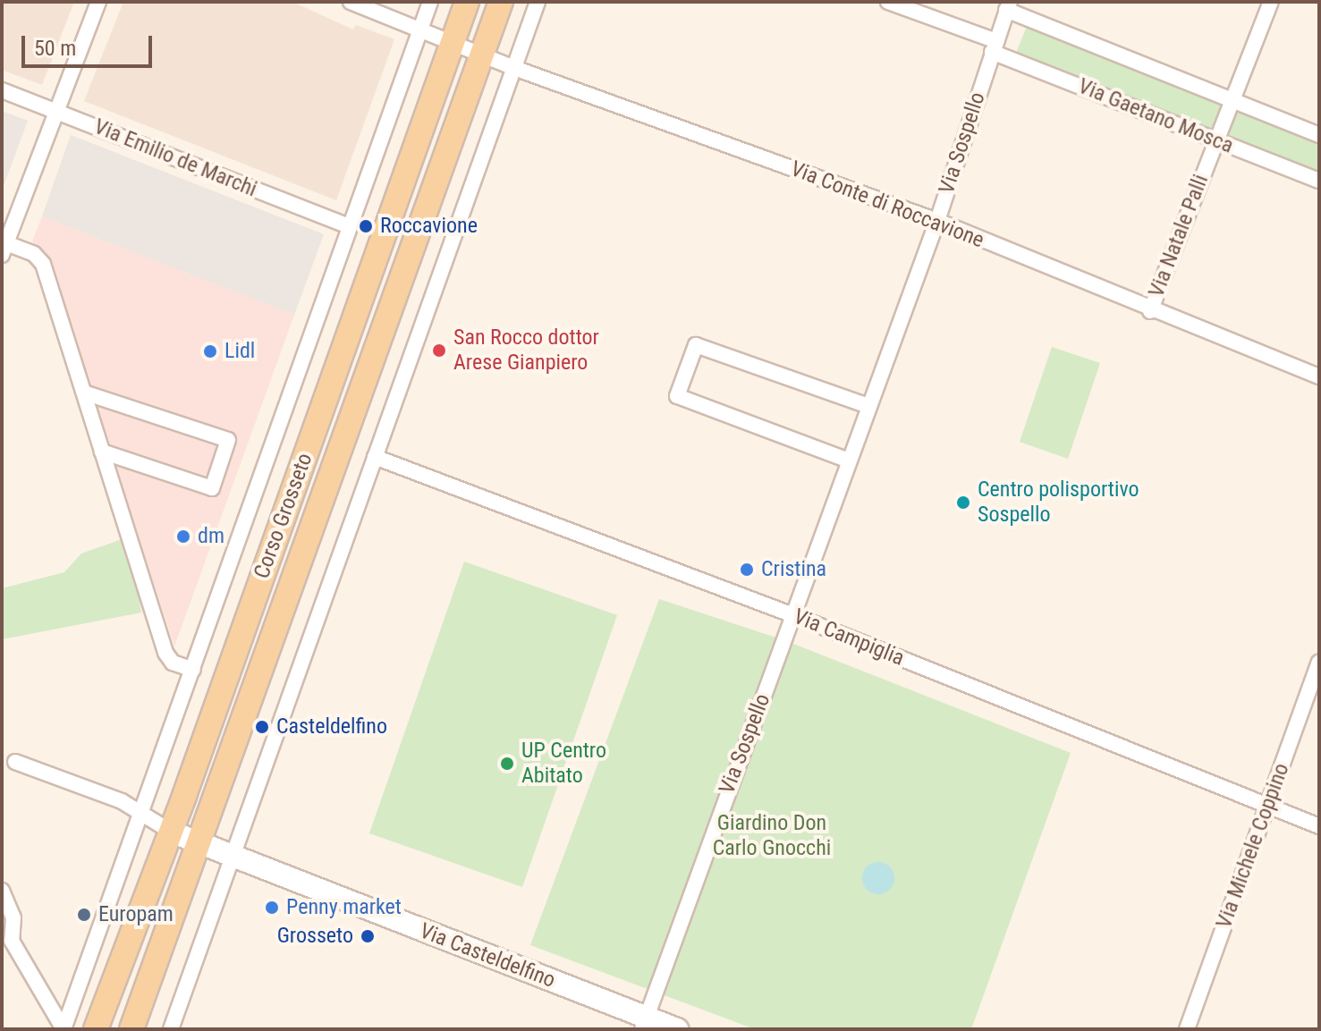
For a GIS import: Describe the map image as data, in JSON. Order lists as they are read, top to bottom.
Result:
{
  "streets": {
    "main road": ["Corso Grosseto"],
    "street": [
      "Via Gaetano Mosca",
      "Via Sospello",
      "Via Emilio de Marchi",
      "Via Conte di Roccavione",
      "Via Natale Palli",
      "Via Campiglia",
      "Via Michele Coppino",
      "Via Casteldelfino"
    ]
  },
  "crossings": [
    ["Via Gaetano Mosca", "Via Sospello"],
    ["Via Gaetano Mosca", "Via Natale Palli"],
    ["Via Sospello", "Via Conte di Roccavione"],
    ["Via Sospello", "Via Campiglia"],
    ["Via Sospello", "Via Casteldelfino"],
    ["Via Emilio de Marchi", "Corso Grosseto"],
    ["Via Conte di Roccavione", "Via Natale Palli"],
    ["Via Conte di Roccavione", "Corso Grosseto"],
    ["Corso Grosseto", "Via Casteldelfino"],
    ["Via Campiglia", "Via Michele Coppino"]
  ],
  "parks": ["Giardino Don Carlo Gnocchi"],
  "places": [
    "Roccavione",
    "San Rocco dottor Arese Gianpiero",
    "Lidl",
    "Centro polisportivo Sospello",
    "dm",
    "Cristina",
    "Casteldelfino",
    "UP Centro Abitato",
    "Penny market",
    "Europam",
    "Grosseto"
  ],
  "scale_bar": "50 m"
}
